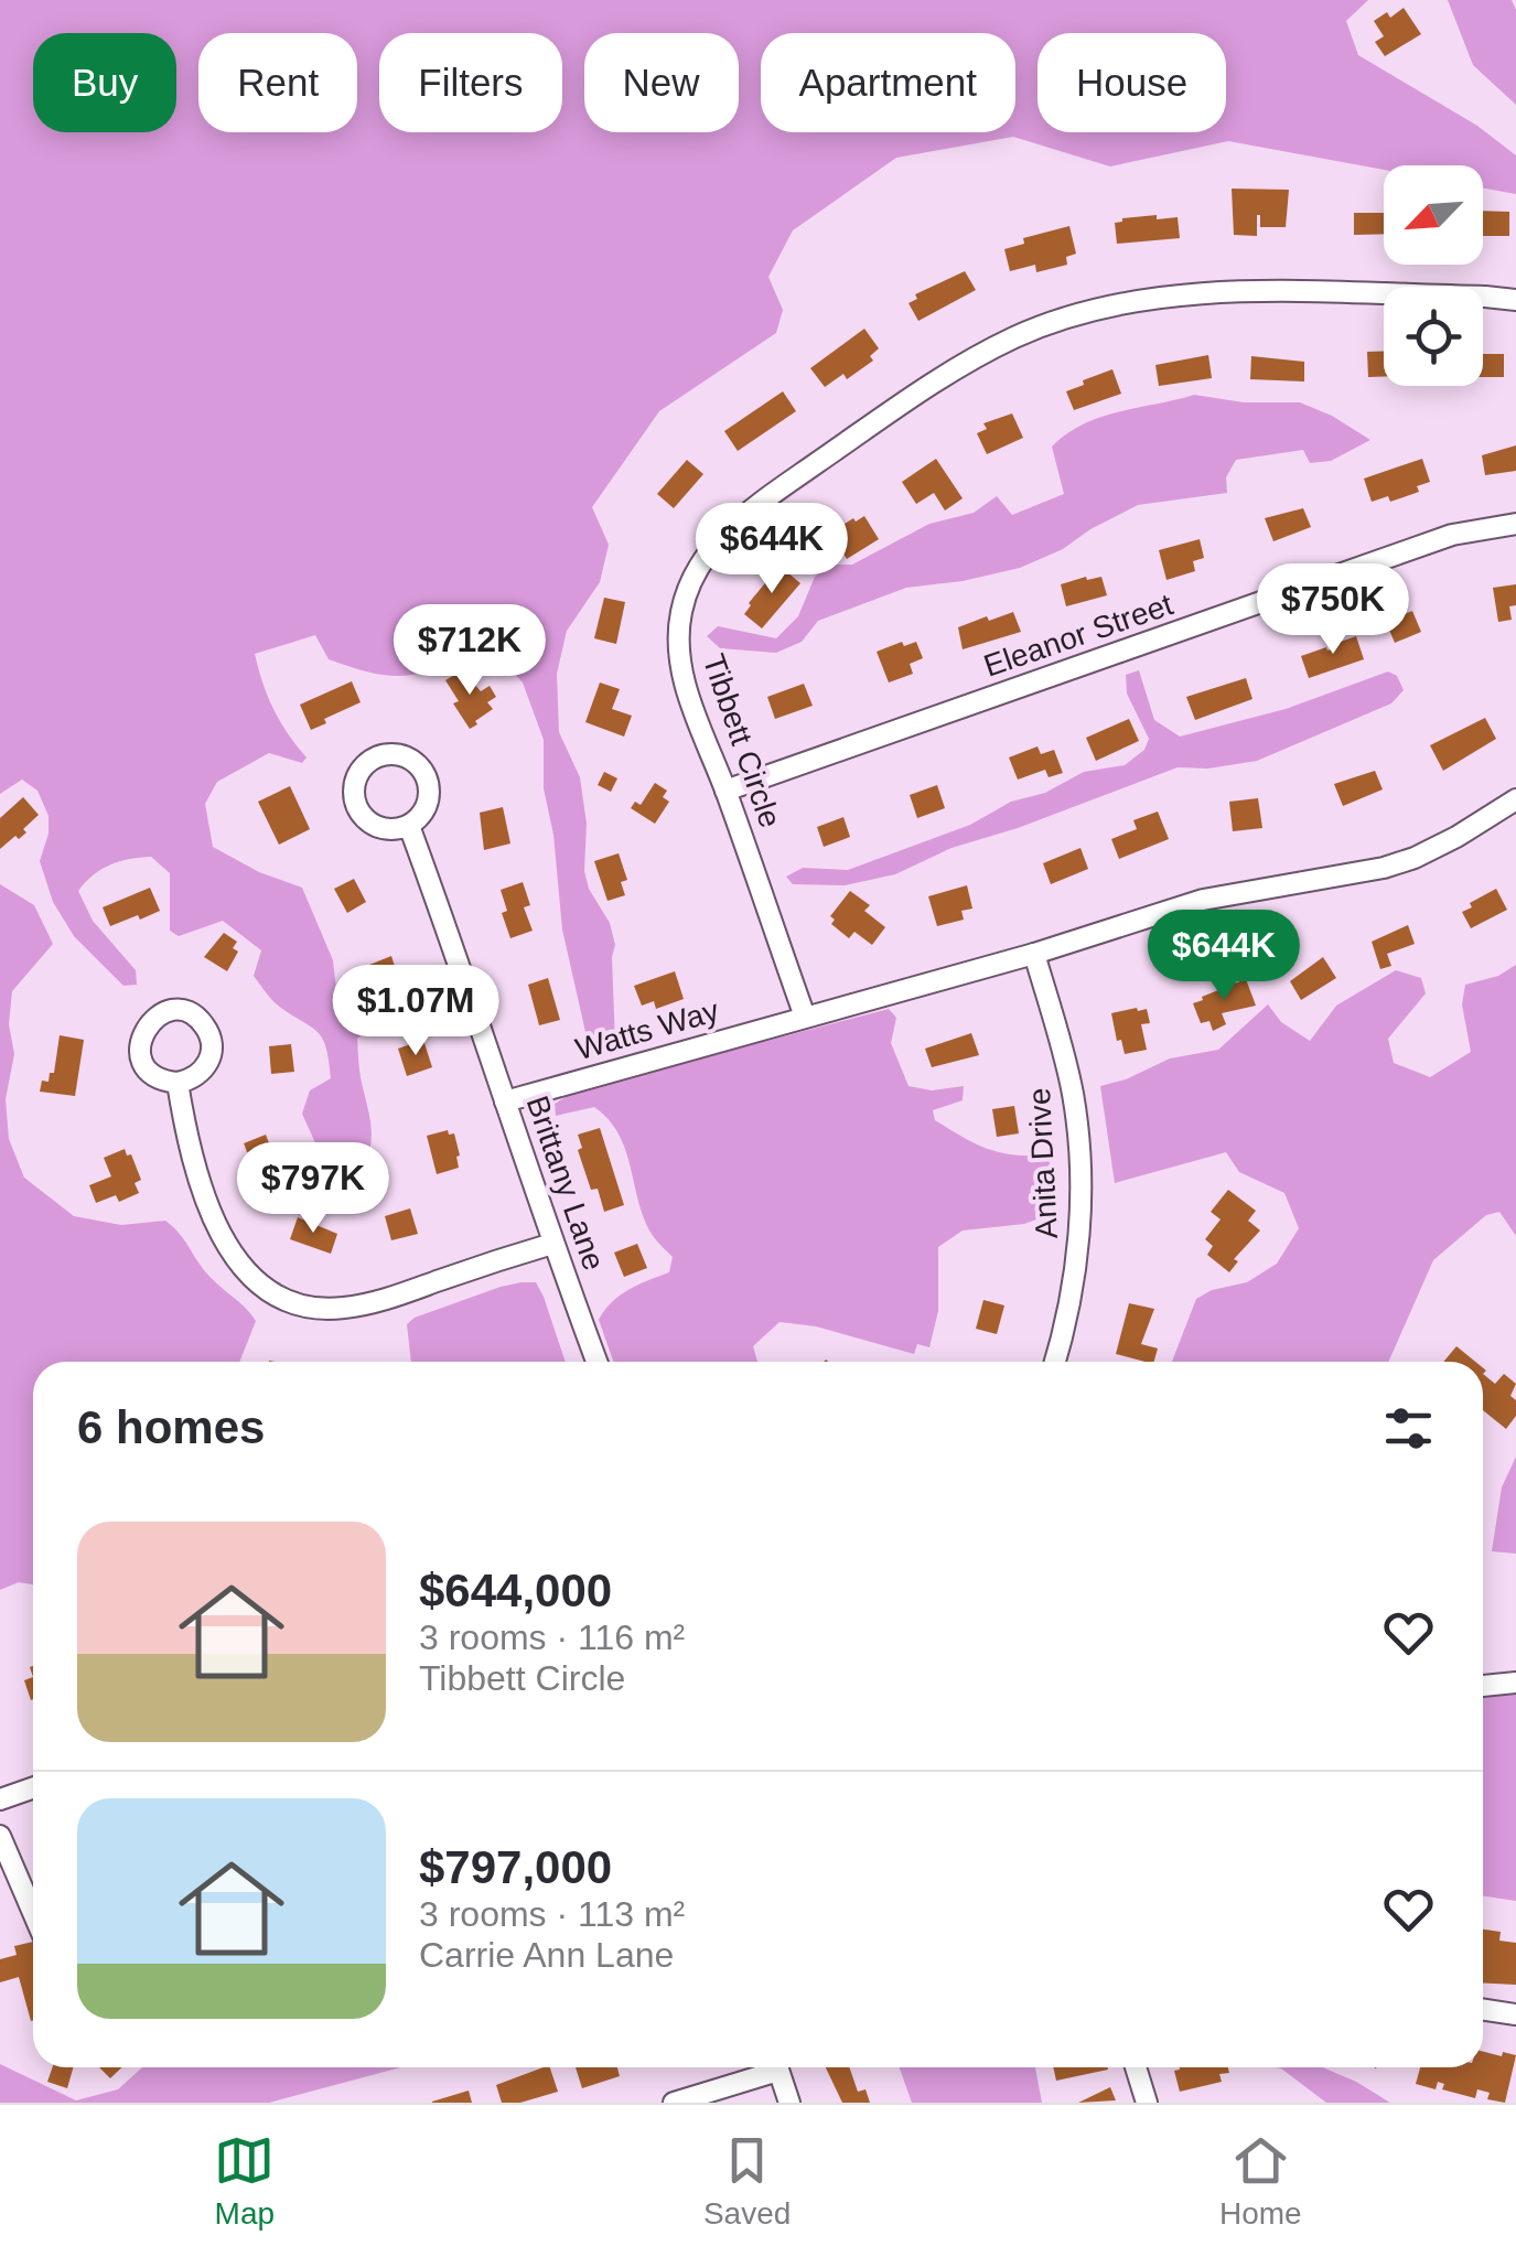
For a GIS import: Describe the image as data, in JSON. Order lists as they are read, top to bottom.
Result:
{
  "streets": {
    "street": [
      "Eleanor Street",
      "Tibbett Circle",
      "Watts Way",
      "Anita Drive",
      "Brittany Lane"
    ]
  },
  "crossings": [
    ["Eleanor Street", "Tibbett Circle"],
    ["Tibbett Circle", "Watts Way"],
    ["Watts Way", "Brittany Lane"]
  ],
  "north": "bottom left",
  "page": {
    "chip": [
      "Buy",
      "Rent",
      "Filters",
      "New",
      "Apartment",
      "House"
    ],
    "price": [
      "$644K",
      "$750K",
      "$712K",
      "$644K",
      "$1.07M",
      "$797K"
    ],
    "heading": "6 homes",
    "list": [
      {
        "name": "$644,000",
        "note": "3 rooms · 116 m² · Tibbett Circle"
      },
      {
        "name": "$797,000",
        "note": "3 rooms · 113 m² · Carrie Ann Lane"
      }
    ],
    "tabs": ["Map", "Saved", "Home"]
  }
}
